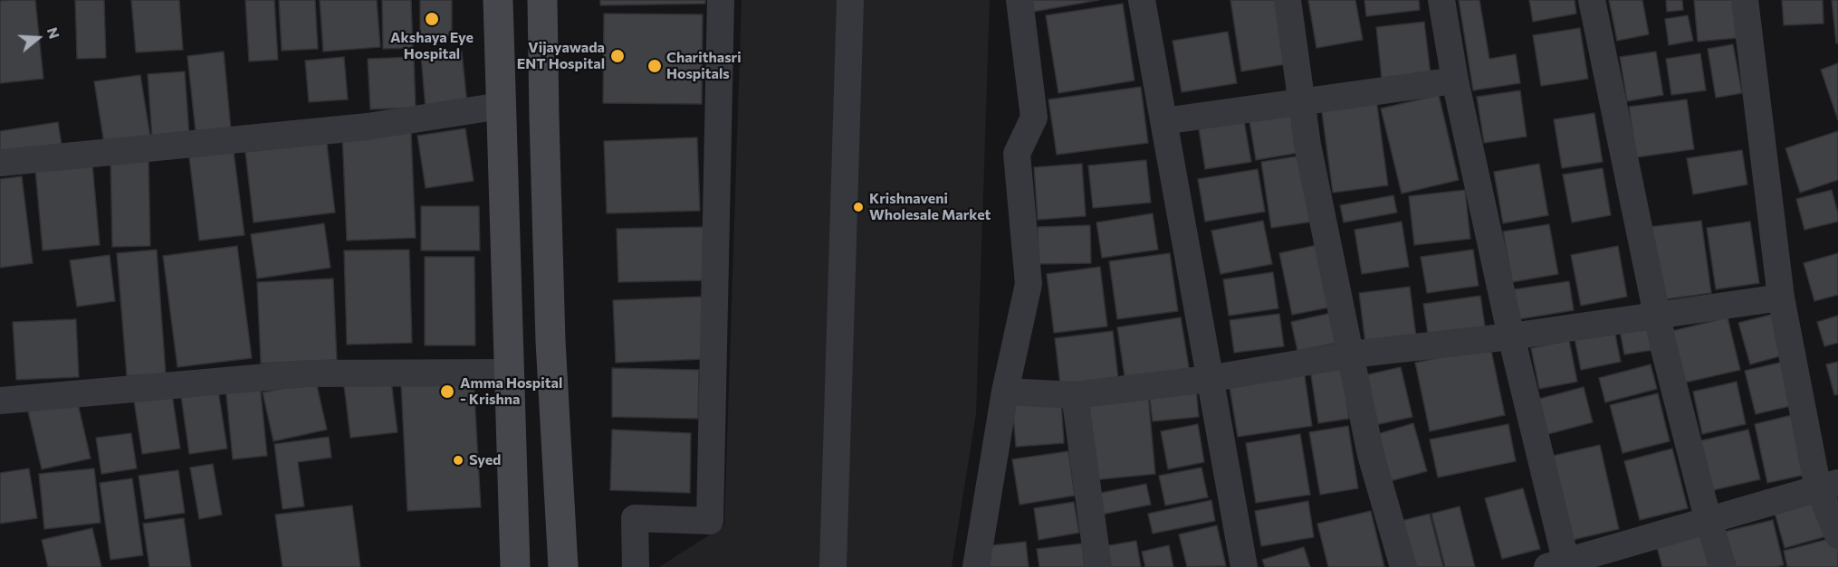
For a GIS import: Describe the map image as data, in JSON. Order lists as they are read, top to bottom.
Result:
{
  "places": [
    "Akshaya Eye Hospital",
    "Vijayawada ENT Hospital",
    "Charithasri Hospitals",
    "Krishnaveni Wholesale Market",
    "Amma Hospital - Krishna",
    "Syed"
  ],
  "north": "right"
}
